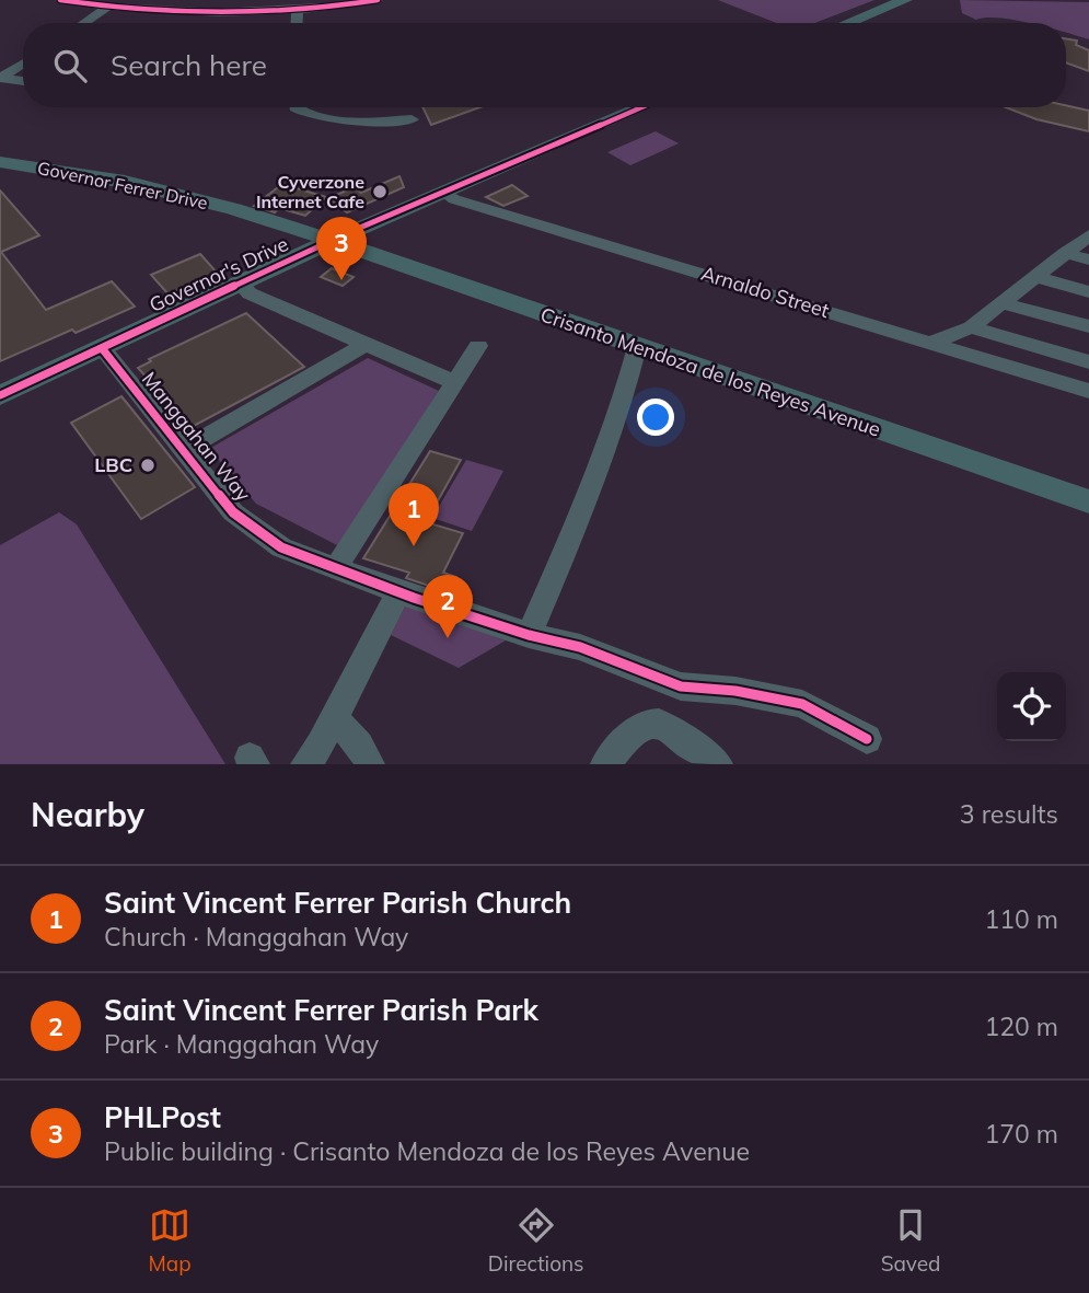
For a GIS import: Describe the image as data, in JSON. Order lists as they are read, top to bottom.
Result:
{
  "streets": {
    "main road": ["Governor Ferrer Drive", "Governor's Drive", "Crisanto Mendoza de los Reyes Avenue"],
    "street": ["Arnaldo Street", "Manggahan Way"]
  },
  "crossings": [
    ["Governor Ferrer Drive", "Governor's Drive"],
    ["Governor Ferrer Drive", "Crisanto Mendoza de los Reyes Avenue"],
    ["Governor's Drive", "Arnaldo Street"],
    ["Governor's Drive", "Crisanto Mendoza de los Reyes Avenue"],
    ["Governor's Drive", "Manggahan Way"]
  ],
  "places": ["Cyverzone Internet Cafe", "LBC"],
  "page": {
    "search": "Search here",
    "pins": ["3", "1", "2"],
    "heading": ["Nearby", "3 results"],
    "list": [
      {
        "mark": "1",
        "name": "Saint Vincent Ferrer Parish Church",
        "note": "Church · Manggahan Way",
        "value": "110 m"
      },
      {
        "mark": "2",
        "name": "Saint Vincent Ferrer Parish Park",
        "note": "Park · Manggahan Way",
        "value": "120 m"
      },
      {
        "mark": "3",
        "name": "PHLPost",
        "note": "Public building · Crisanto Mendoza de los Reyes Avenue",
        "value": "170 m"
      }
    ],
    "nav": ["Map", "Directions", "Saved"]
  }
}
